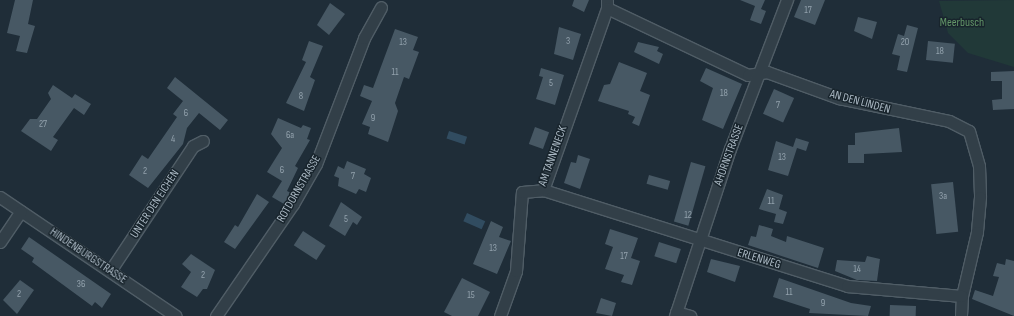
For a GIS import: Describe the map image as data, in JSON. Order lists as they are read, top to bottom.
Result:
{
  "streets": {
    "street": [
      "AN DEN LINDEN",
      "AHORNSTRASSE",
      "AM TANNENECK",
      "ROTDORNSTRASSE",
      "UNTER DEN EICHEN",
      "HINDENBURGSTRASSE",
      "ERLENWEG"
    ]
  },
  "crossings": [
    ["AN DEN LINDEN", "AHORNSTRASSE"],
    ["AN DEN LINDEN", "AM TANNENECK"],
    ["AN DEN LINDEN", "ERLENWEG"],
    ["AHORNSTRASSE", "ERLENWEG"],
    ["AM TANNENECK", "ERLENWEG"],
    ["UNTER DEN EICHEN", "HINDENBURGSTRASSE"]
  ],
  "parks": ["Meerbusch"],
  "house_numbers": [
    "17",
    "3",
    "13",
    "20",
    "18",
    "11",
    "5",
    "18",
    "8",
    "7",
    "6",
    "9",
    "27",
    "6a",
    "4",
    "13",
    "6",
    "2",
    "7",
    "3a",
    "11",
    "12",
    "5",
    "13",
    "17",
    "14",
    "2",
    "36",
    "11",
    "2",
    "15",
    "9"
  ]
}
